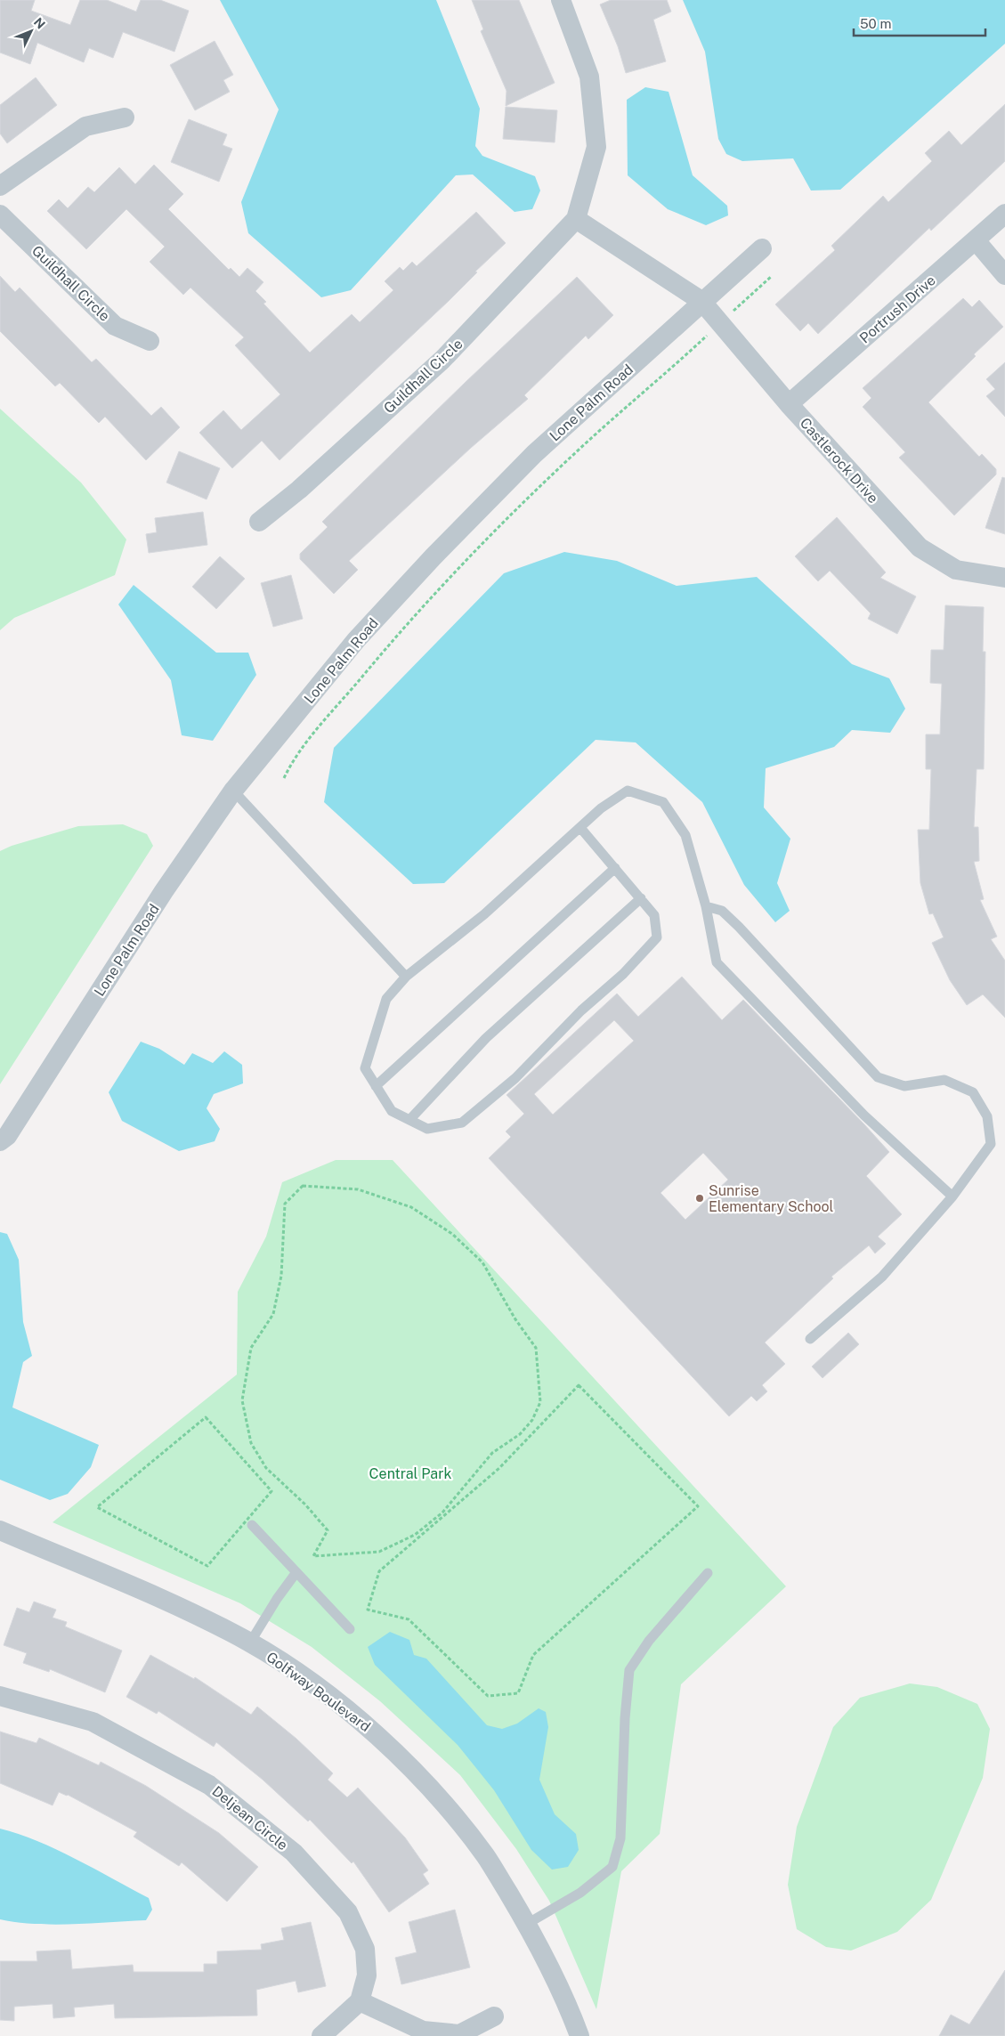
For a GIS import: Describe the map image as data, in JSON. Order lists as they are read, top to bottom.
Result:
{
  "streets": {
    "street": [
      "Guildhall Circle",
      "Portrush Drive",
      "Lone Palm Road",
      "Castlerock Drive",
      "Golfway Boulevard",
      "Deljean Circle"
    ]
  },
  "crossings": [
    ["Portrush Drive", "Castlerock Drive"],
    ["Lone Palm Road", "Castlerock Drive"]
  ],
  "parks": ["Central Park"],
  "places": ["Sunrise Elementary School"],
  "scale_bar": "50 m",
  "north": "top right"
}
